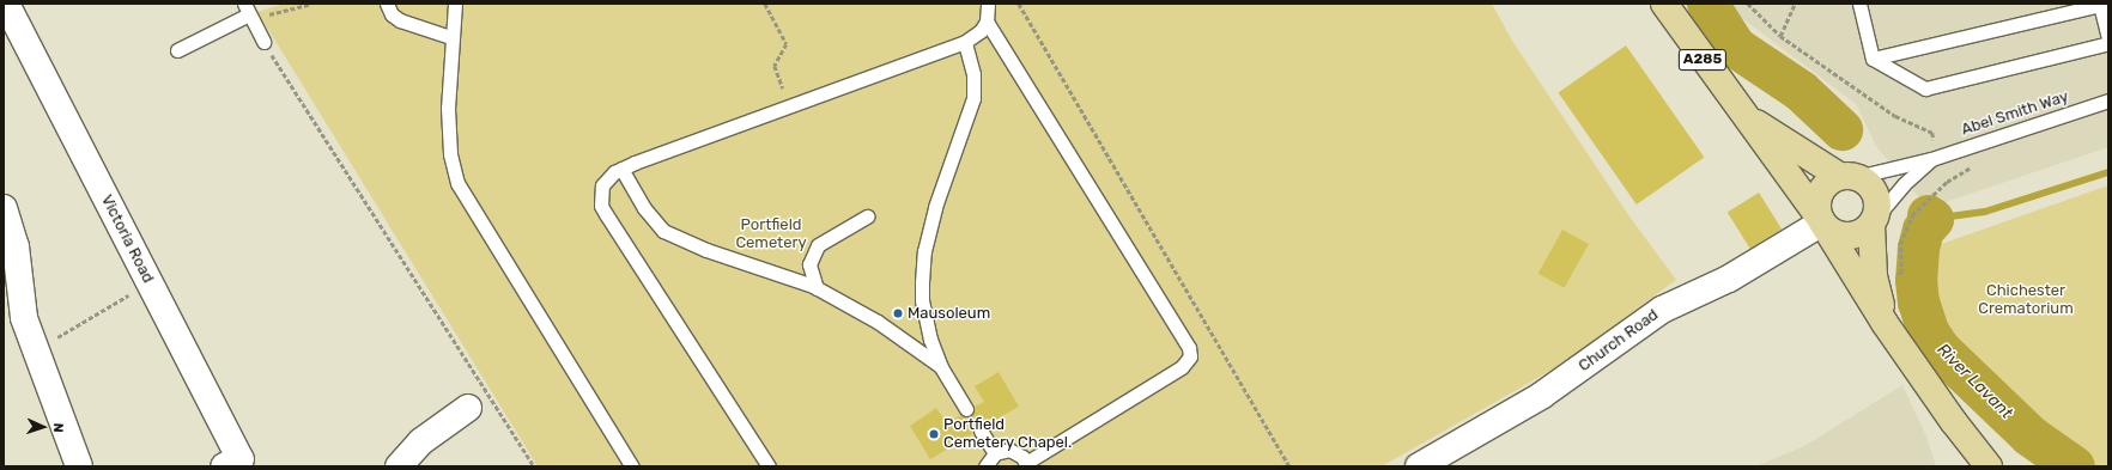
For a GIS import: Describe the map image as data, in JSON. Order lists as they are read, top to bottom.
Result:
{
  "streets": {
    "main road": ["A285"],
    "street": ["Victoria Road", "Church Road"],
    "lane": ["Abel Smith Way"]
  },
  "crossings": [
    ["A285", "Abel Smith Way"],
    ["A285", "Church Road"],
    ["Abel Smith Way", "Church Road"]
  ],
  "water": ["River Lavant"],
  "parks": ["Portfield Cemetery", "Chichester Crematorium"],
  "places": ["Mausoleum", "Portfield Cemetery Chapel."],
  "north": "right"
}
